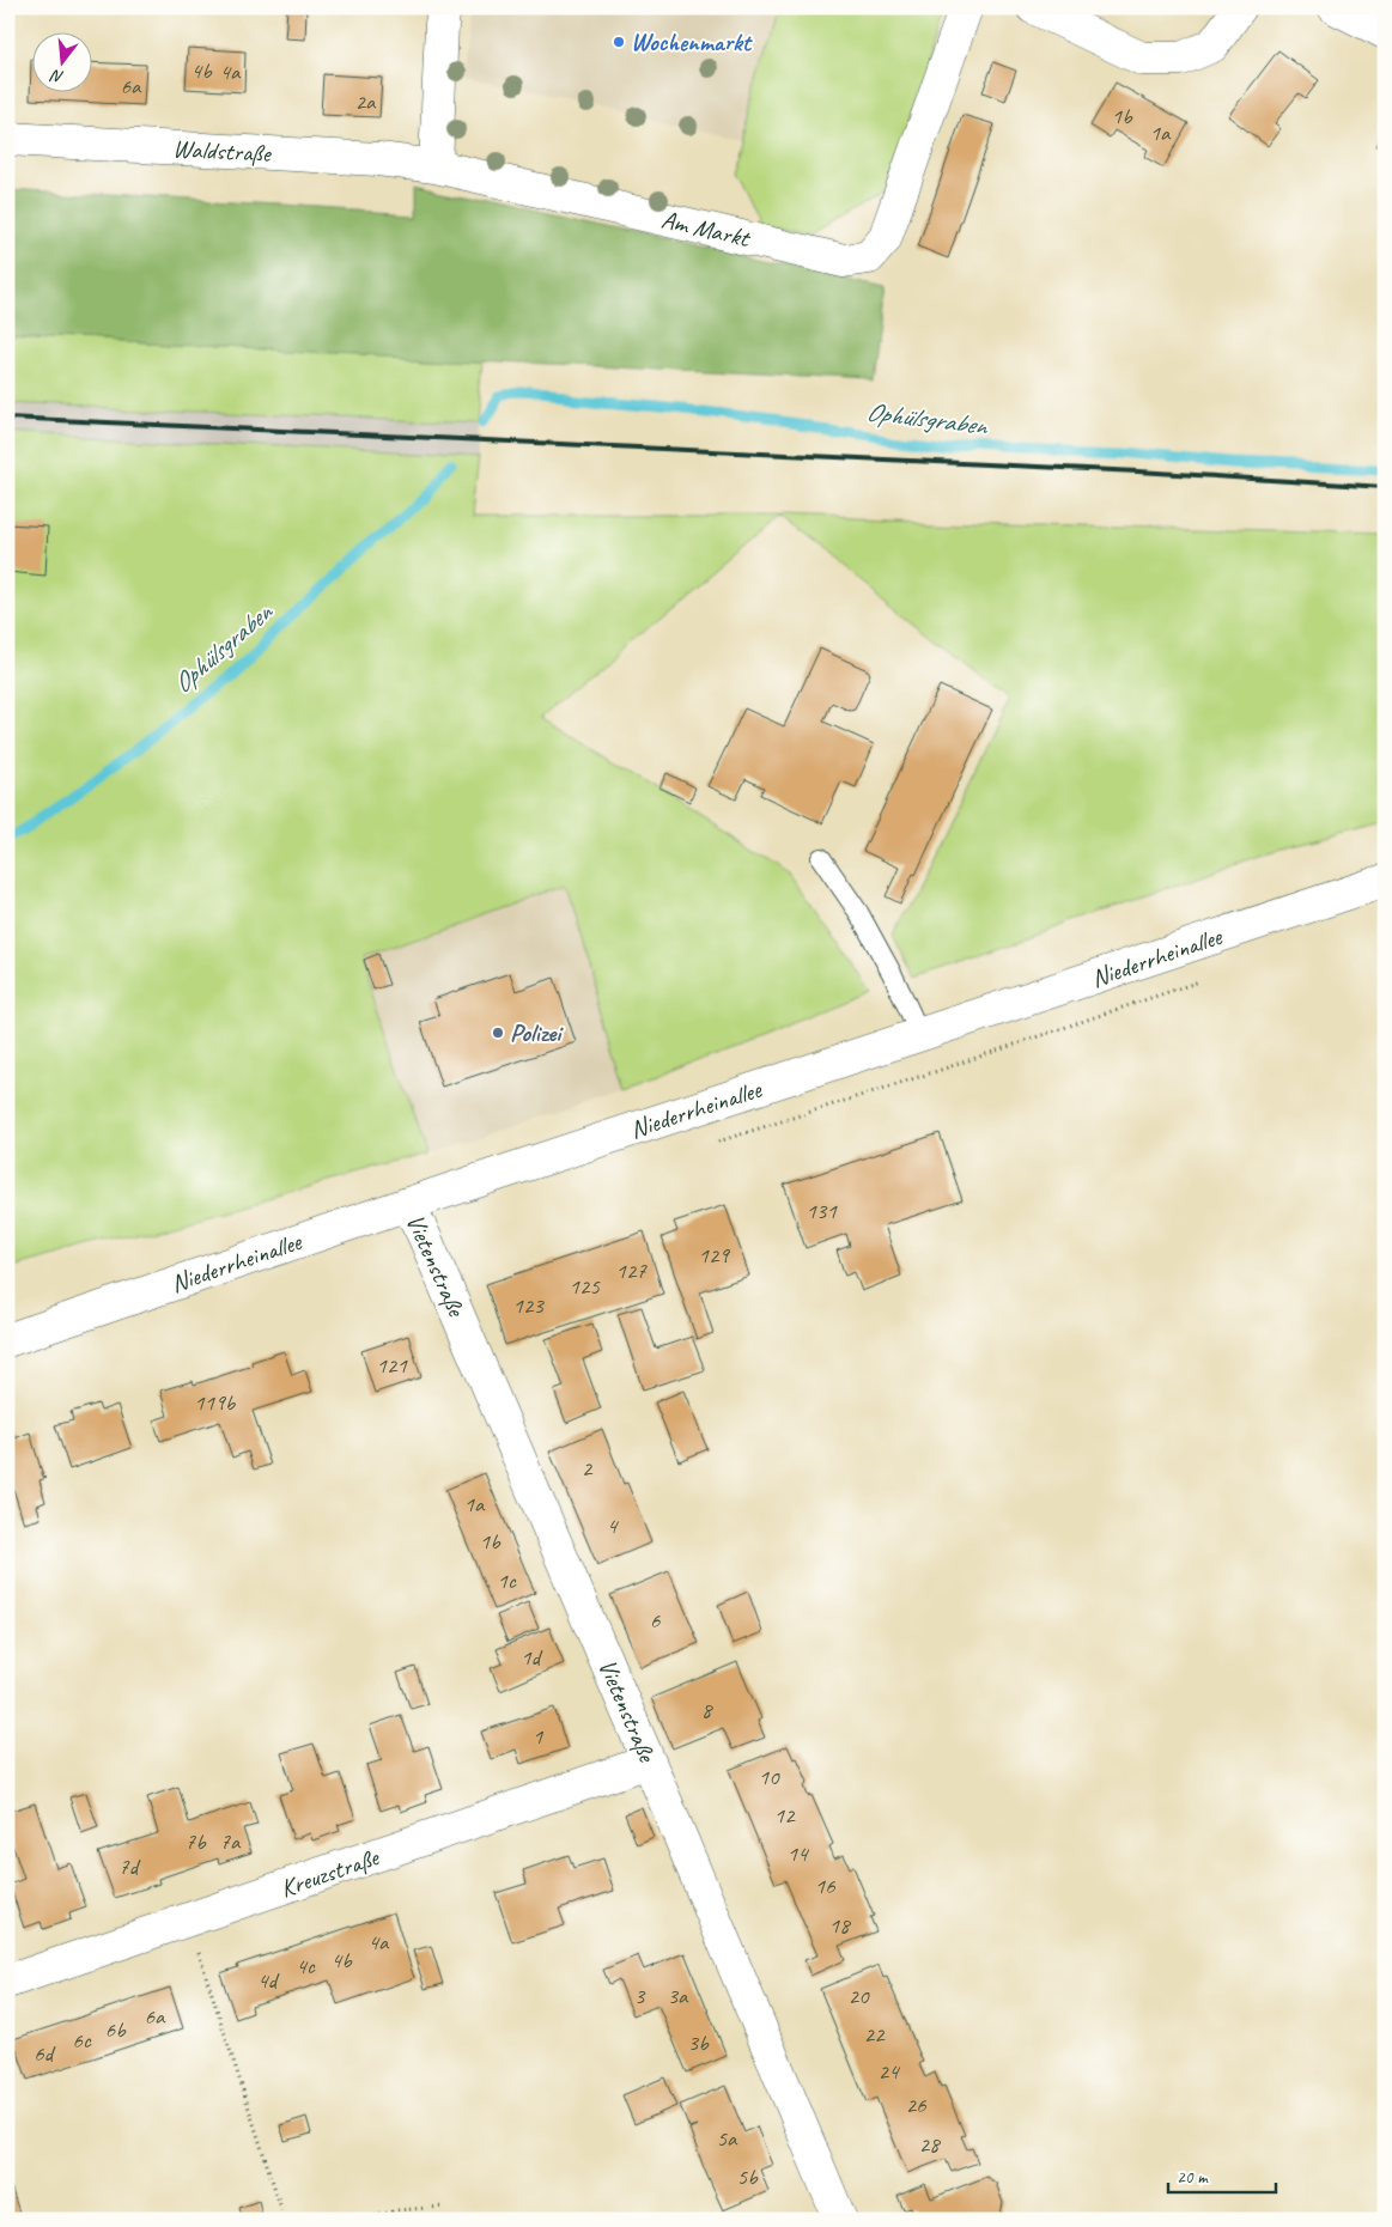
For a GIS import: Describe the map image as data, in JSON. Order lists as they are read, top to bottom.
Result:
{
  "streets": {
    "street": [
      "Waldstraße",
      "Am Markt",
      "Niederrheinallee",
      "Vietenstraße",
      "Kreuzstraße"
    ]
  },
  "crossings": [
    ["Waldstraße", "Am Markt"],
    ["Niederrheinallee", "Vietenstraße"],
    ["Vietenstraße", "Kreuzstraße"]
  ],
  "water": ["Ophülsgraben"],
  "places": ["Wochenmarkt", "Polizei"],
  "house_numbers": [
    "4b",
    "4a",
    "6a",
    "2a",
    "1b",
    "1a",
    "131",
    "129",
    "127",
    "125",
    "123",
    "121",
    "119b",
    "2",
    "1a",
    "4",
    "1b",
    "1c",
    "6",
    "1d",
    "8",
    "1",
    "10",
    "12",
    "7b",
    "7a",
    "14",
    "7d",
    "16",
    "18",
    "4a",
    "4b",
    "4c",
    "4d",
    "3",
    "3a",
    "20",
    "6a",
    "6b",
    "22",
    "6c",
    "3b",
    "6d",
    "24",
    "26",
    "5a",
    "28",
    "5b"
  ],
  "scale_bar": "20 m",
  "north": "bottom"
}
